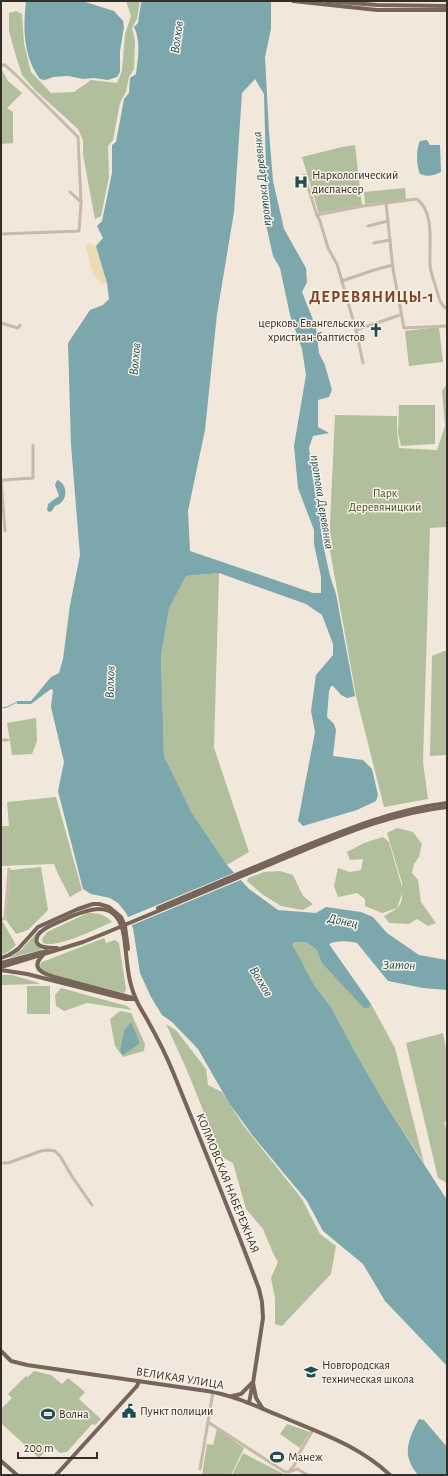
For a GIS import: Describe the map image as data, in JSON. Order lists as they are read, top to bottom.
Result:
{
  "streets": {
    "main road": ["КОЛМОВСКАЯ НАБЕРЕЖНАЯ", "ВЕЛИКАЯ УЛИЦА"]
  },
  "crossings": [
    ["КОЛМОВСКАЯ НАБЕРЕЖНАЯ", "ВЕЛИКАЯ УЛИЦА"]
  ],
  "districts": ["ДЕРЕВЯНИЦЫ-1"],
  "water": [
    "Волхов",
    "протока Деревянка",
    "Донец",
    "Затон"
  ],
  "parks": ["Парк Деревяницкий"],
  "places": {
    "hospital": ["Наркологический диспансер"],
    "church": ["церковь Евангельских христиан-баптистов"],
    "school or university": ["Новгородская техническая школа"],
    "public building": ["Пункт полиции"],
    "sports": ["Волна", "Манеж"]
  },
  "scale_bar": "200 m"
}
